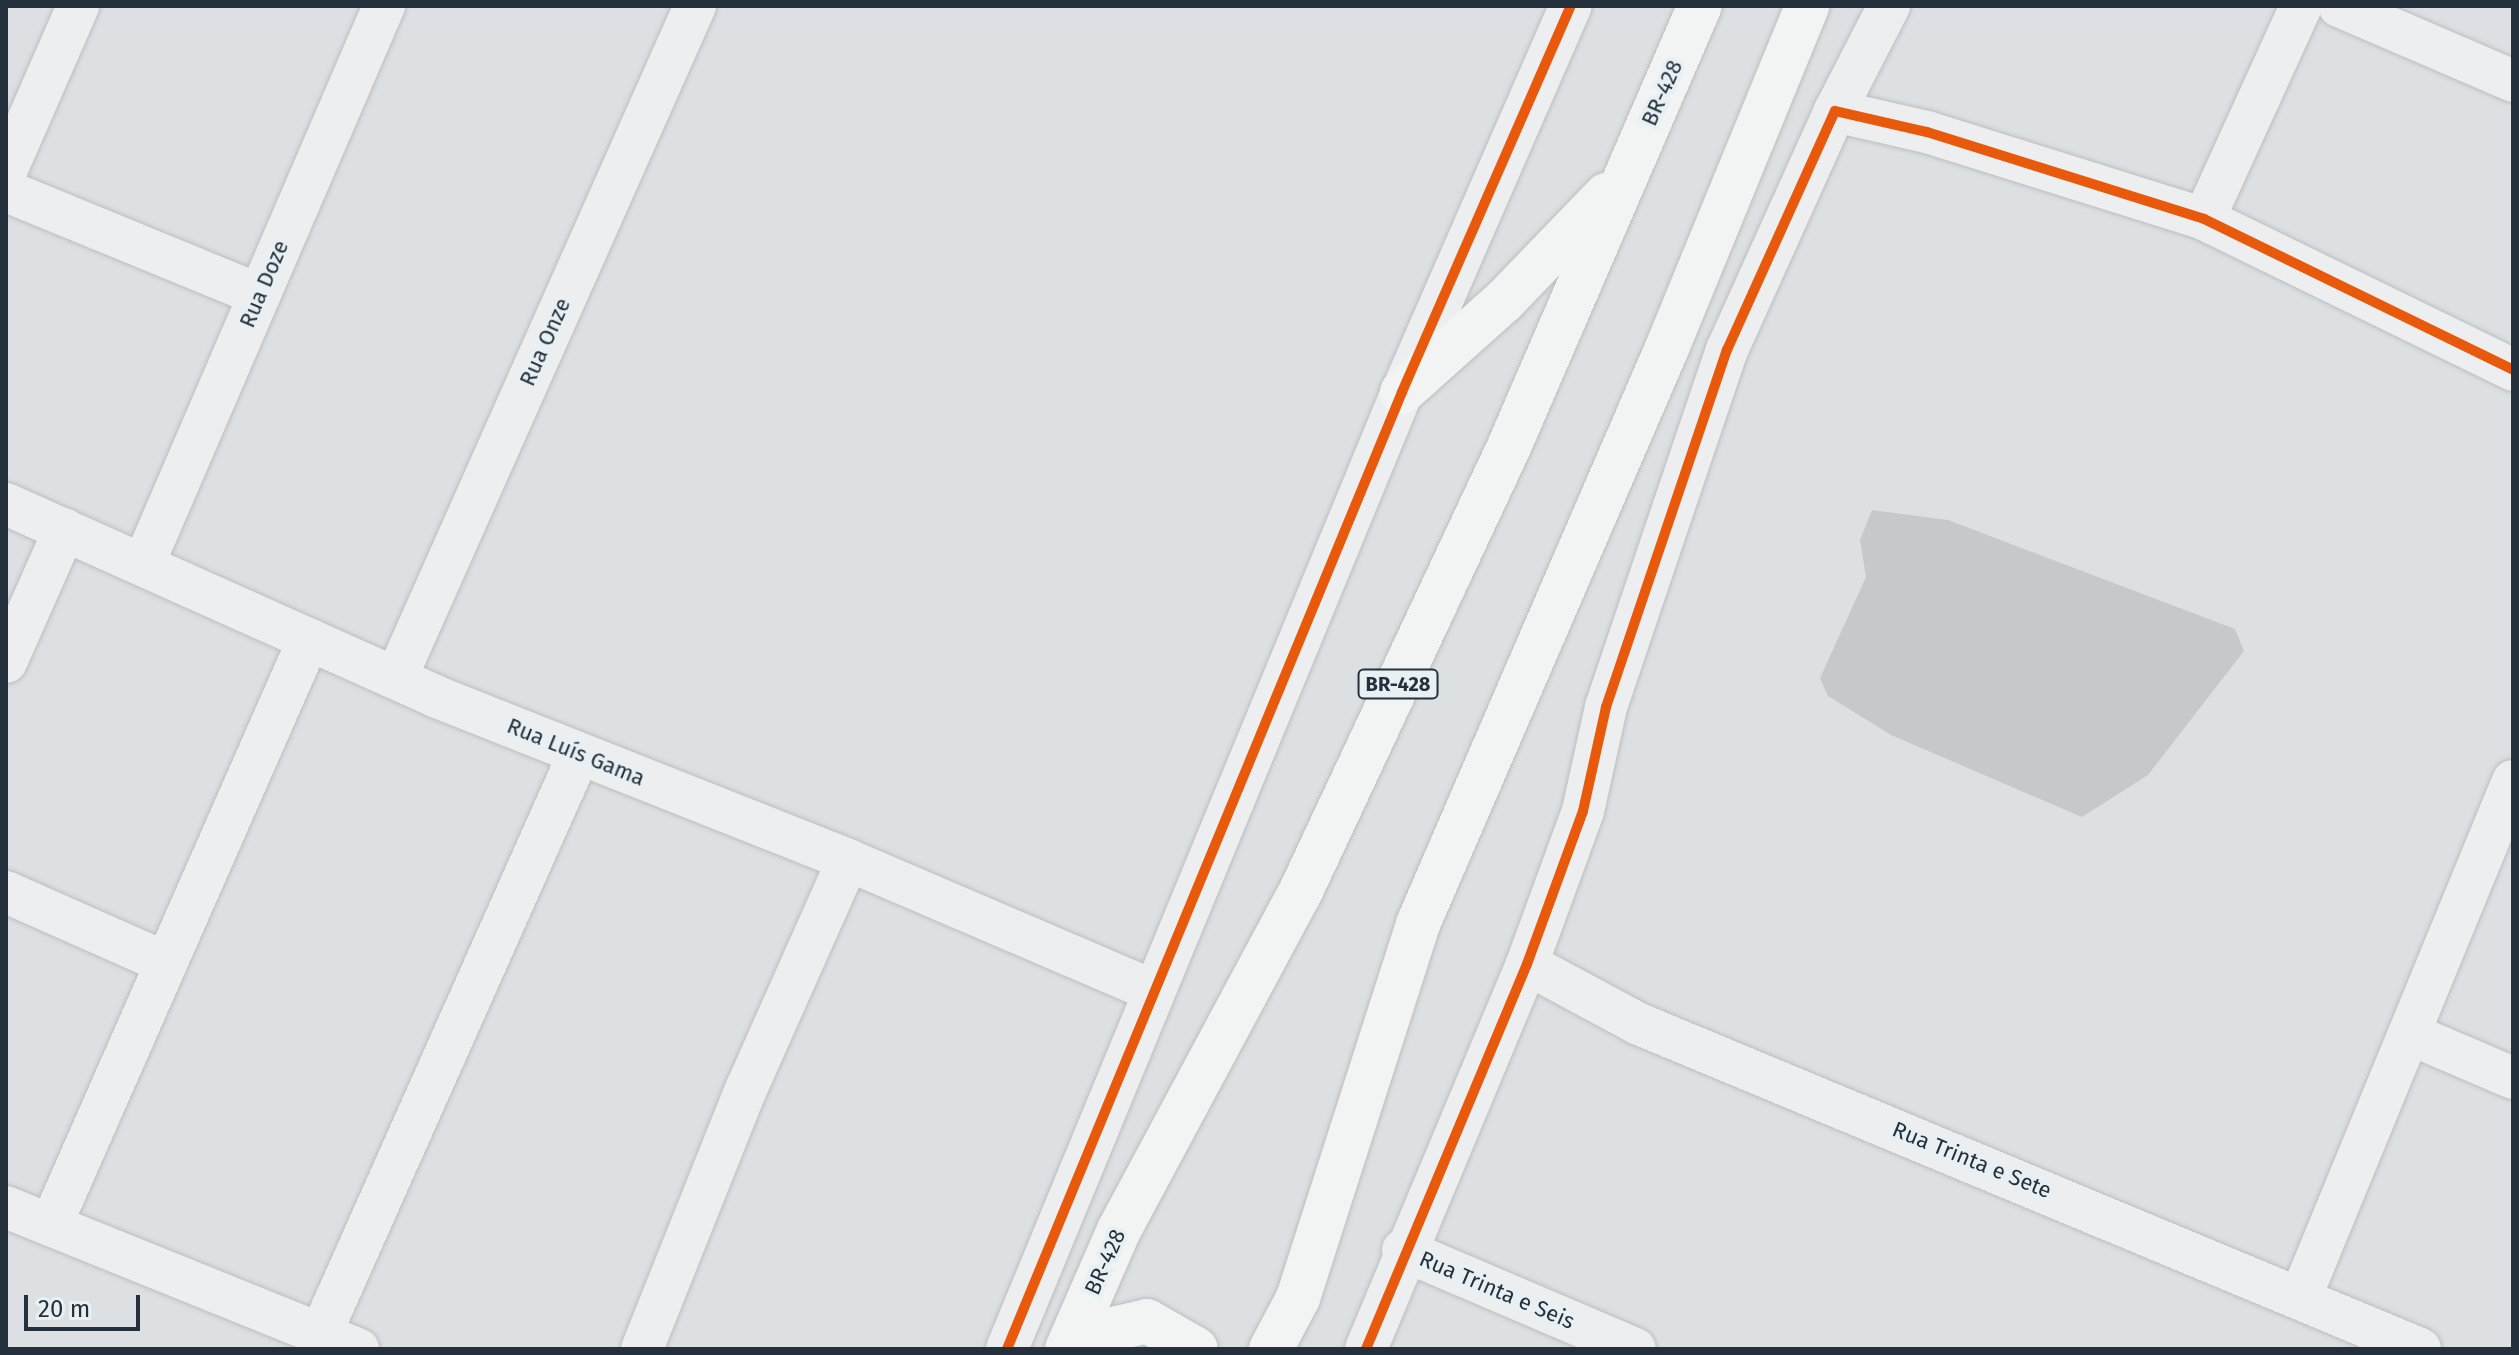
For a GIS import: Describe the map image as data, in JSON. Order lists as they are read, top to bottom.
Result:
{
  "streets": {
    "highway": ["BR-428"],
    "street": [
      "Rua Doze",
      "Rua Onze",
      "Rua Luís Gama",
      "Rua Trinta e Sete",
      "Rua Trinta e Seis"
    ]
  },
  "crossings": [
    ["Rua Doze", "Rua Luís Gama"],
    ["Rua Onze", "Rua Luís Gama"]
  ],
  "scale_bar": "20 m"
}
